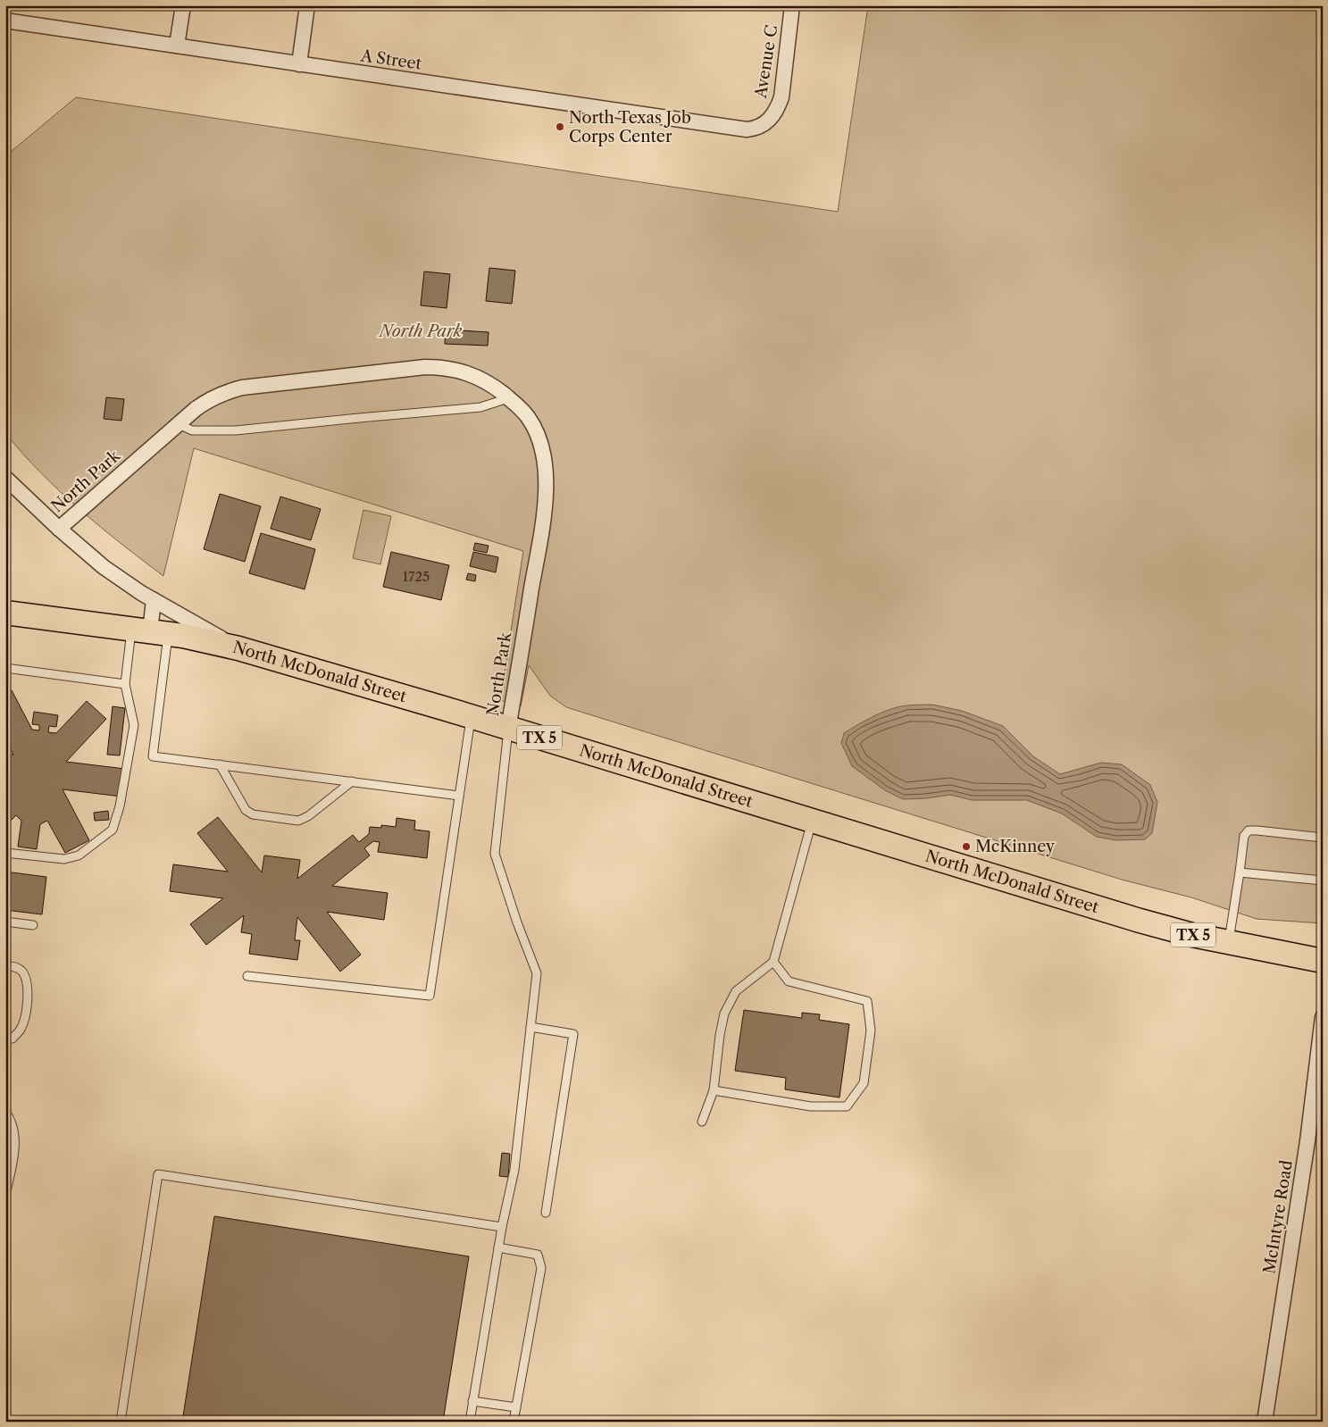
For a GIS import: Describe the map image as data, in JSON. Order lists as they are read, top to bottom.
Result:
{
  "streets": {
    "main road": ["North McDonald Street", "TX 5"],
    "street": [
      "A Street",
      "Avenue C",
      "North Park",
      "McIntyre Road"
    ]
  },
  "crossings": [
    ["A Street", "Avenue C"],
    ["North Park", "North McDonald Street"]
  ],
  "parks": ["North Park"],
  "places": ["North Texas Job Corps Center", "McKinney"],
  "house_numbers": ["1725"]
}
